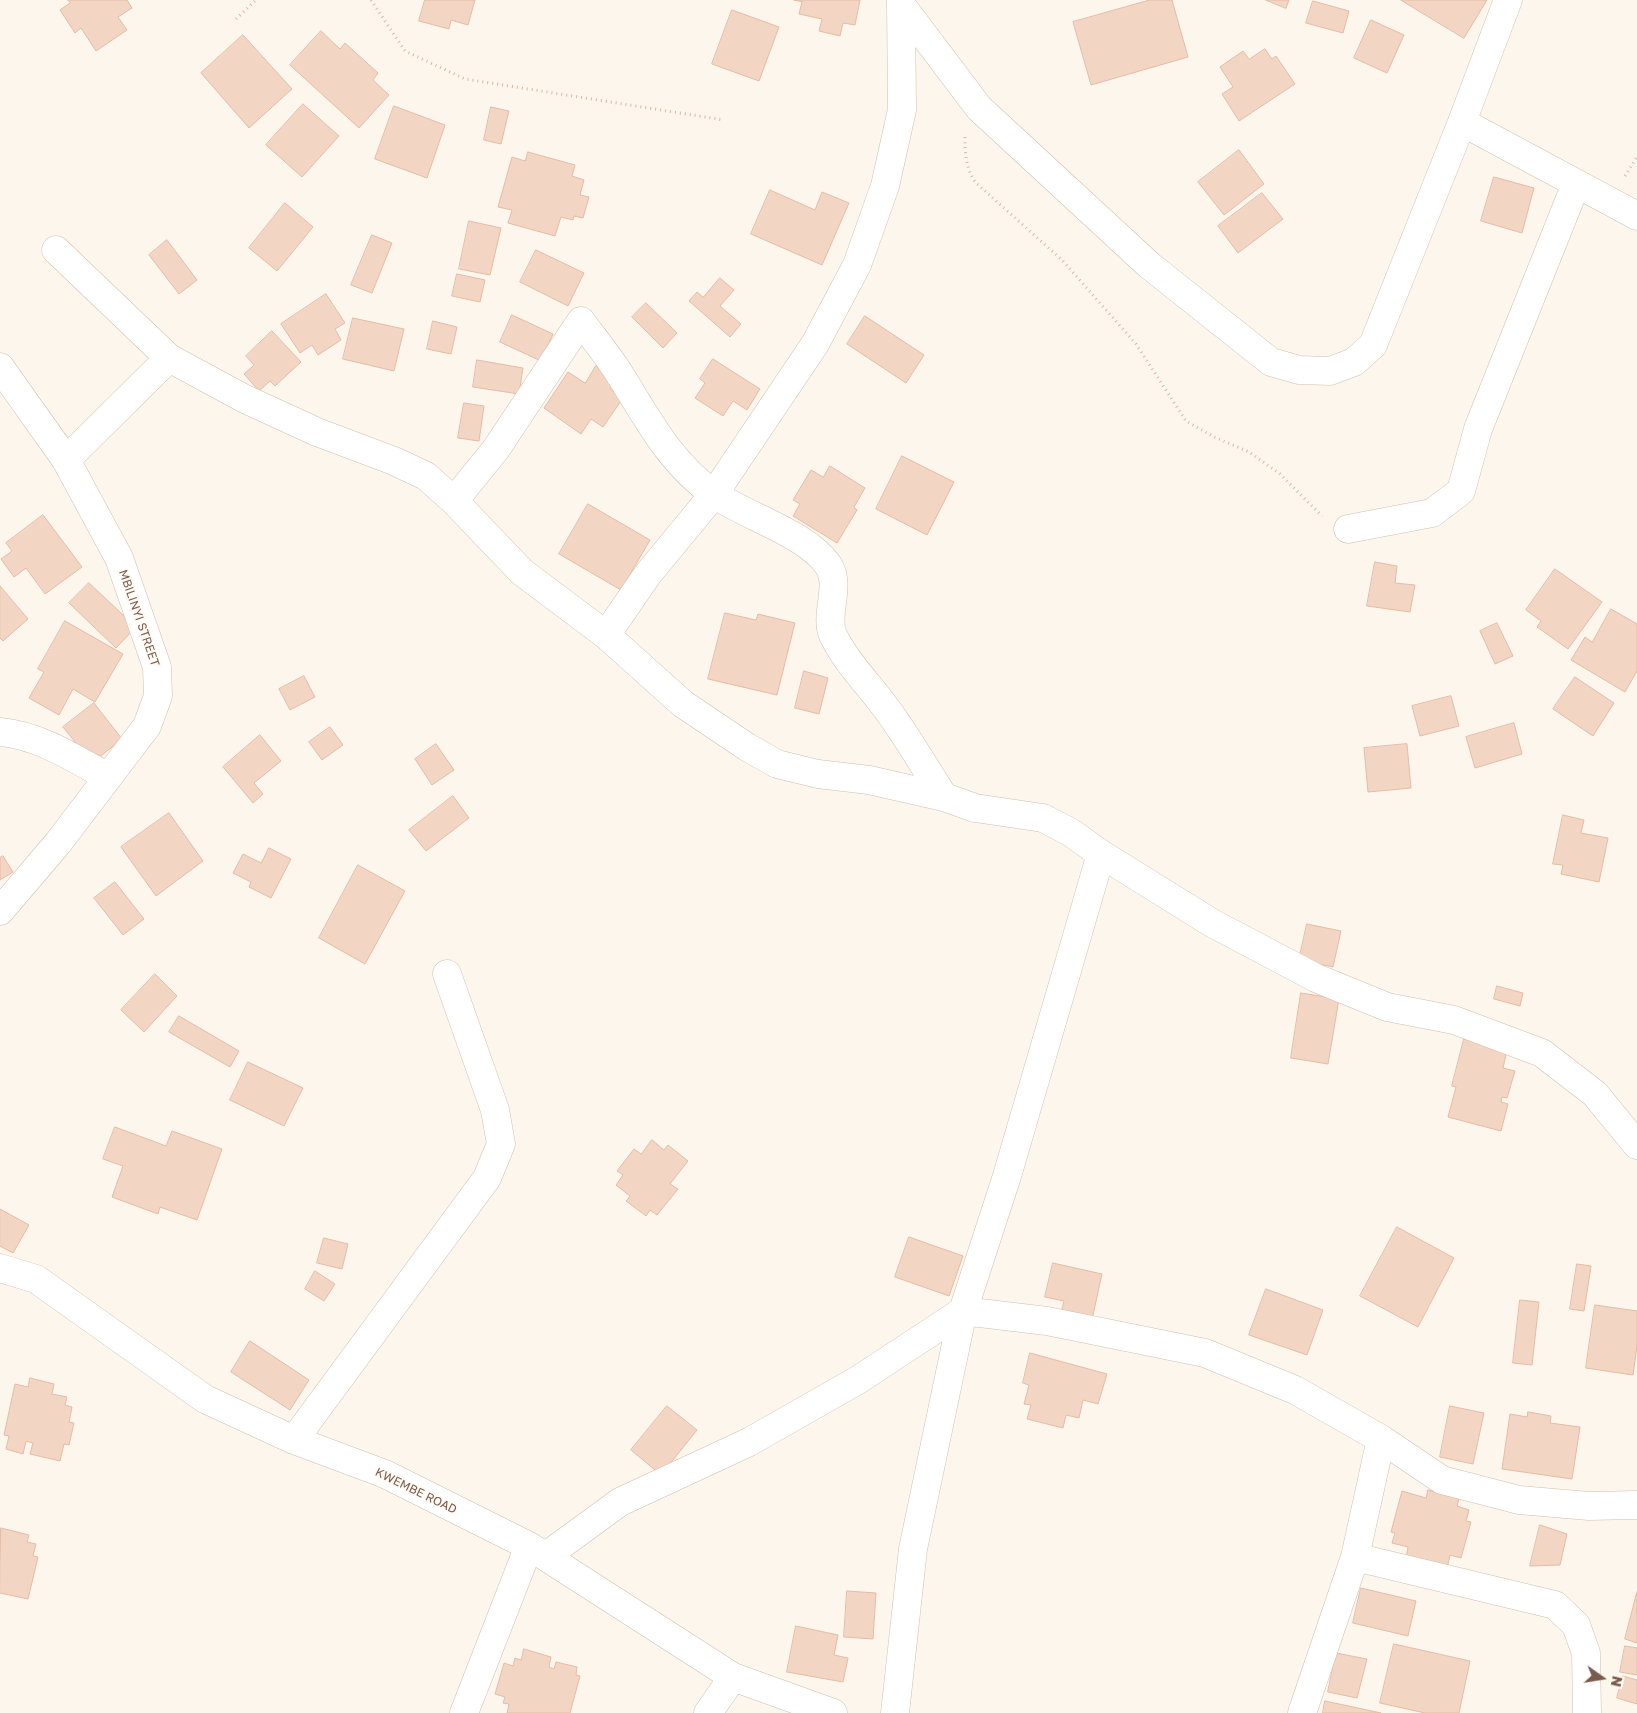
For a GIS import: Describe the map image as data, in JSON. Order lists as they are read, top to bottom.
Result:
{
  "streets": {
    "street": ["MBILINYI STREET", "KWEMBE ROAD"]
  },
  "north": "right"
}
